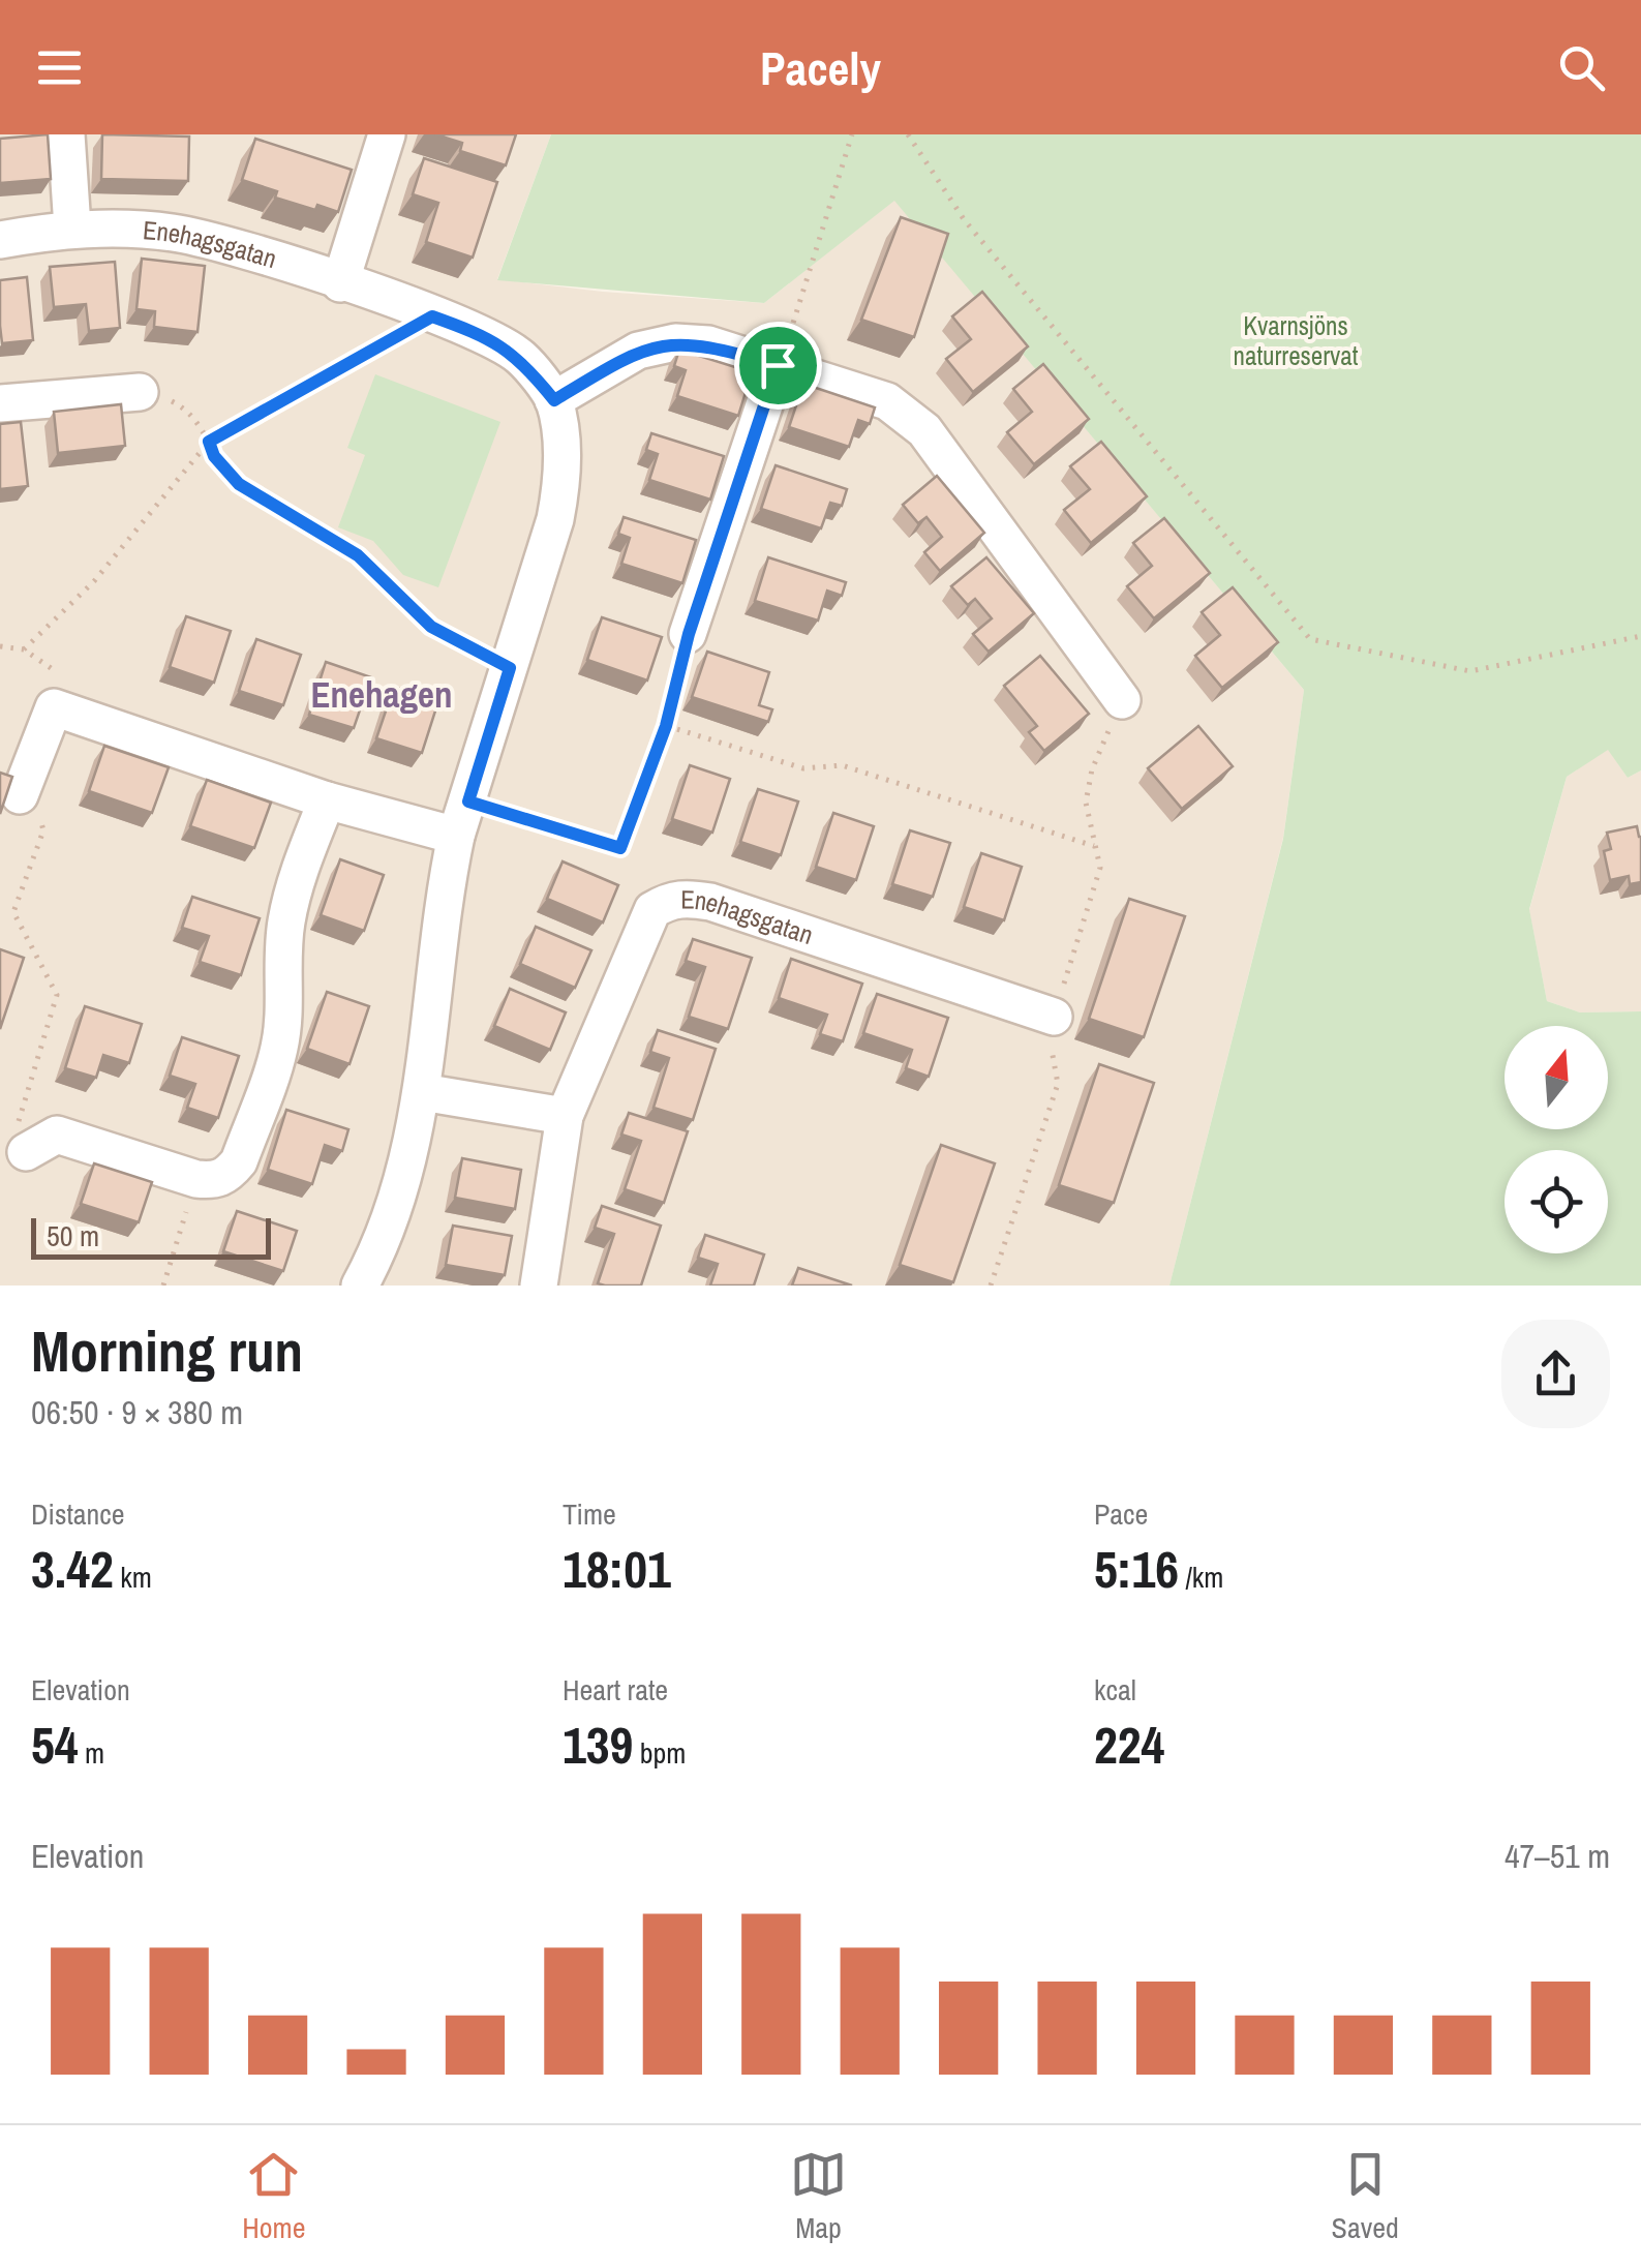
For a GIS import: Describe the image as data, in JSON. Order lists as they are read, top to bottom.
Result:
{
  "streets": {
    "street": ["Enehagsgatan"]
  },
  "districts": ["Enehagen"],
  "parks": ["Kvarnsjöns naturreservat"],
  "scale_bar": "50 m",
  "north": "top",
  "page": {
    "header": "Pacely",
    "scale": "50 m",
    "heading": ["Morning run", "06:50 · 9 × 380 m"],
    "stats": [
      ["Distance", "3.42 km"],
      ["Time", "18:01"],
      ["Pace", "5:16 /km"],
      ["Elevation", "54 m"],
      ["Heart rate", "139 bpm"],
      ["kcal", "224"]
    ],
    "chart": ["Elevation", "47–51 m"],
    "tabs": ["Home", "Map", "Saved"]
  }
}
